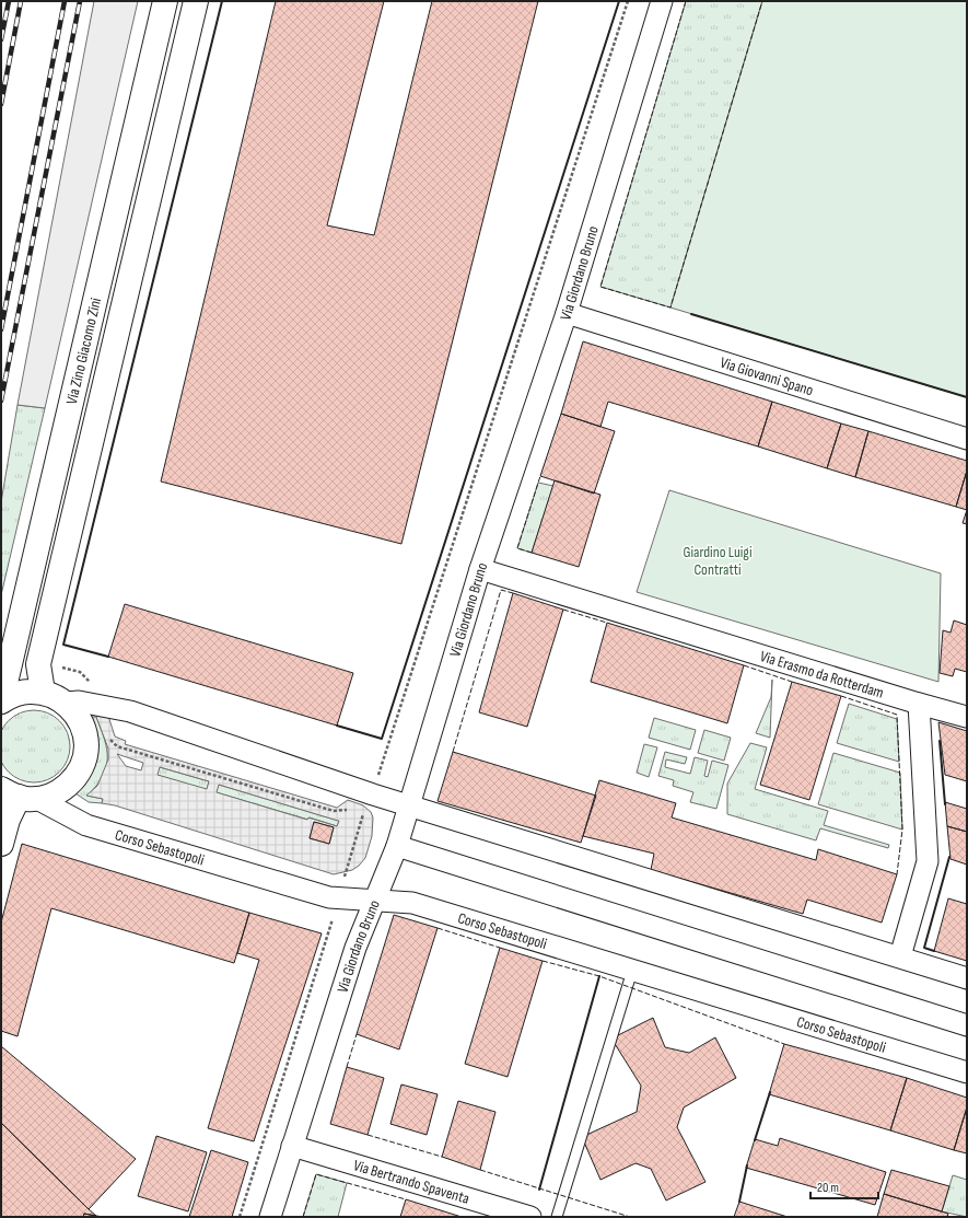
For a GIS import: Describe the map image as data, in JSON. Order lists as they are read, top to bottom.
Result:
{
  "streets": {
    "street": [
      "Via Giordano Bruno",
      "Via Zino Giacomo Zini",
      "Via Giovanni Spano",
      "Via Erasmo da Rotterdam",
      "Corso Sebastopoli",
      "Via Bertrando Spaventa"
    ]
  },
  "crossings": [
    ["Via Giordano Bruno", "Via Giovanni Spano"],
    ["Via Giordano Bruno", "Via Erasmo da Rotterdam"],
    ["Via Giordano Bruno", "Corso Sebastopoli"],
    ["Via Giordano Bruno", "Via Bertrando Spaventa"]
  ],
  "parks": ["Giardino Luigi Contratti"],
  "scale_bar": "20 m"
}
